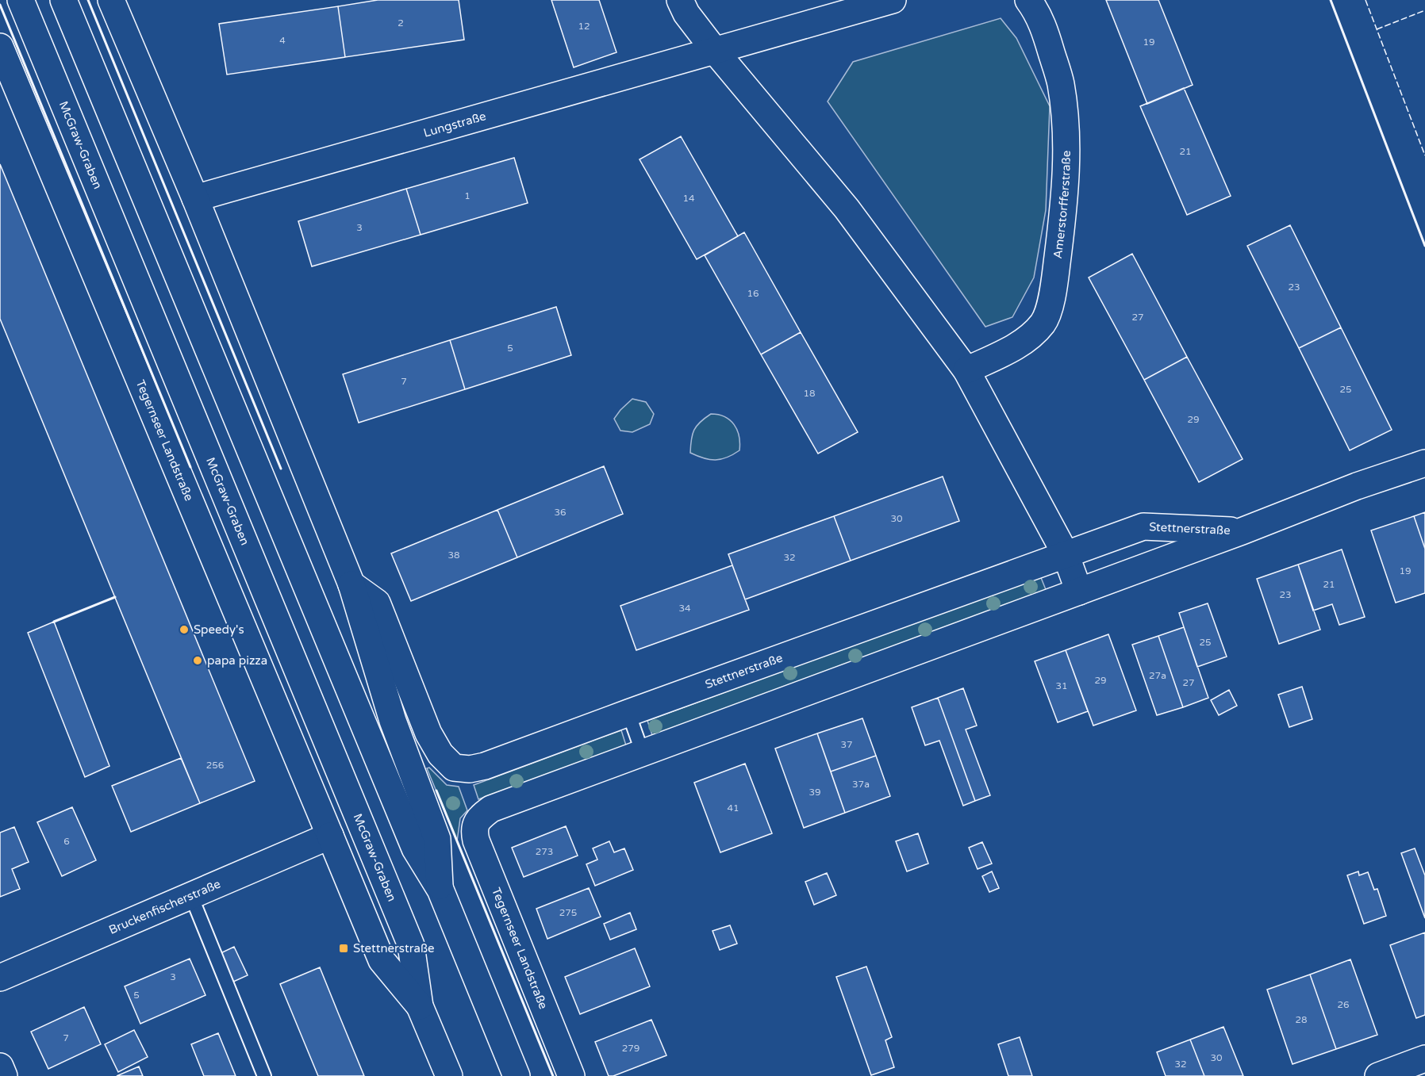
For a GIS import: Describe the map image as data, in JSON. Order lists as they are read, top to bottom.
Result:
{
  "streets": {
    "main road": [
      "Lungstraße",
      "McGraw-Graben",
      "Amerstorfferstraße",
      "Tegernseer Landstraße",
      "Stettnerstraße",
      "Bruckenfischerstraße"
    ]
  },
  "crossings": [
    ["McGraw-Graben", "Tegernseer Landstraße"],
    ["Tegernseer Landstraße", "Stettnerstraße"],
    ["Tegernseer Landstraße", "Bruckenfischerstraße"]
  ],
  "places": {
    "other": ["Speedy's", "papa pizza"],
    "transit": ["Stettnerstraße"]
  },
  "house_numbers": [
    "2",
    "12",
    "4",
    "19",
    "21",
    "1",
    "14",
    "3",
    "23",
    "16",
    "27",
    "5",
    "7",
    "25",
    "18",
    "29",
    "36",
    "30",
    "38",
    "32",
    "19",
    "21",
    "23",
    "34",
    "25",
    "27a",
    "29",
    "27",
    "31",
    "37",
    "256",
    "37a",
    "39",
    "41",
    "6",
    "273",
    "275",
    "3",
    "5",
    "26",
    "28",
    "7",
    "279",
    "30",
    "32"
  ]
}
